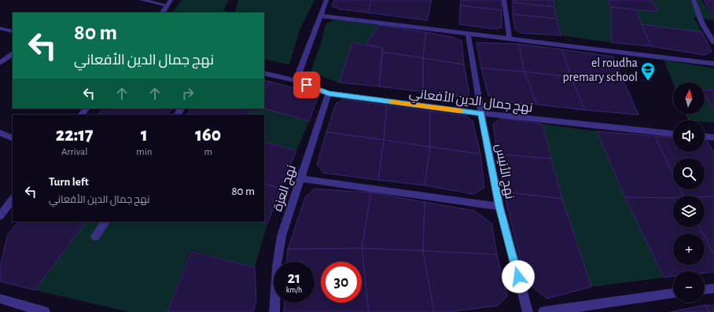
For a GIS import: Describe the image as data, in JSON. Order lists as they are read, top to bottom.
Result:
{
  "streets": {
    "street": ["نهج جمال الدين الأفعاني", "نهج الأنيس", "نهج العزة"]
  },
  "crossings": [
    ["نهج جمال الدين الأفعاني", "نهج الأنيس"],
    ["نهج جمال الدين الأفعاني", "نهج العزة"]
  ],
  "places": {
    "school or university": ["el roudha premary school"]
  },
  "north": "top",
  "page": {
    "turn": ["80 m", "نهج جمال الدين الأفعاني"],
    "map_buttons": ["+", "−"],
    "eta": [
      "22:17",
      "Arrival",
      "1",
      "min",
      "160",
      "m"
    ],
    "list": [
      {
        "name": "Turn left",
        "note": "نهج جمال الدين الأفعاني",
        "value": "80 m"
      }
    ],
    "speed": "21 km/h",
    "limit": "30"
  }
}
